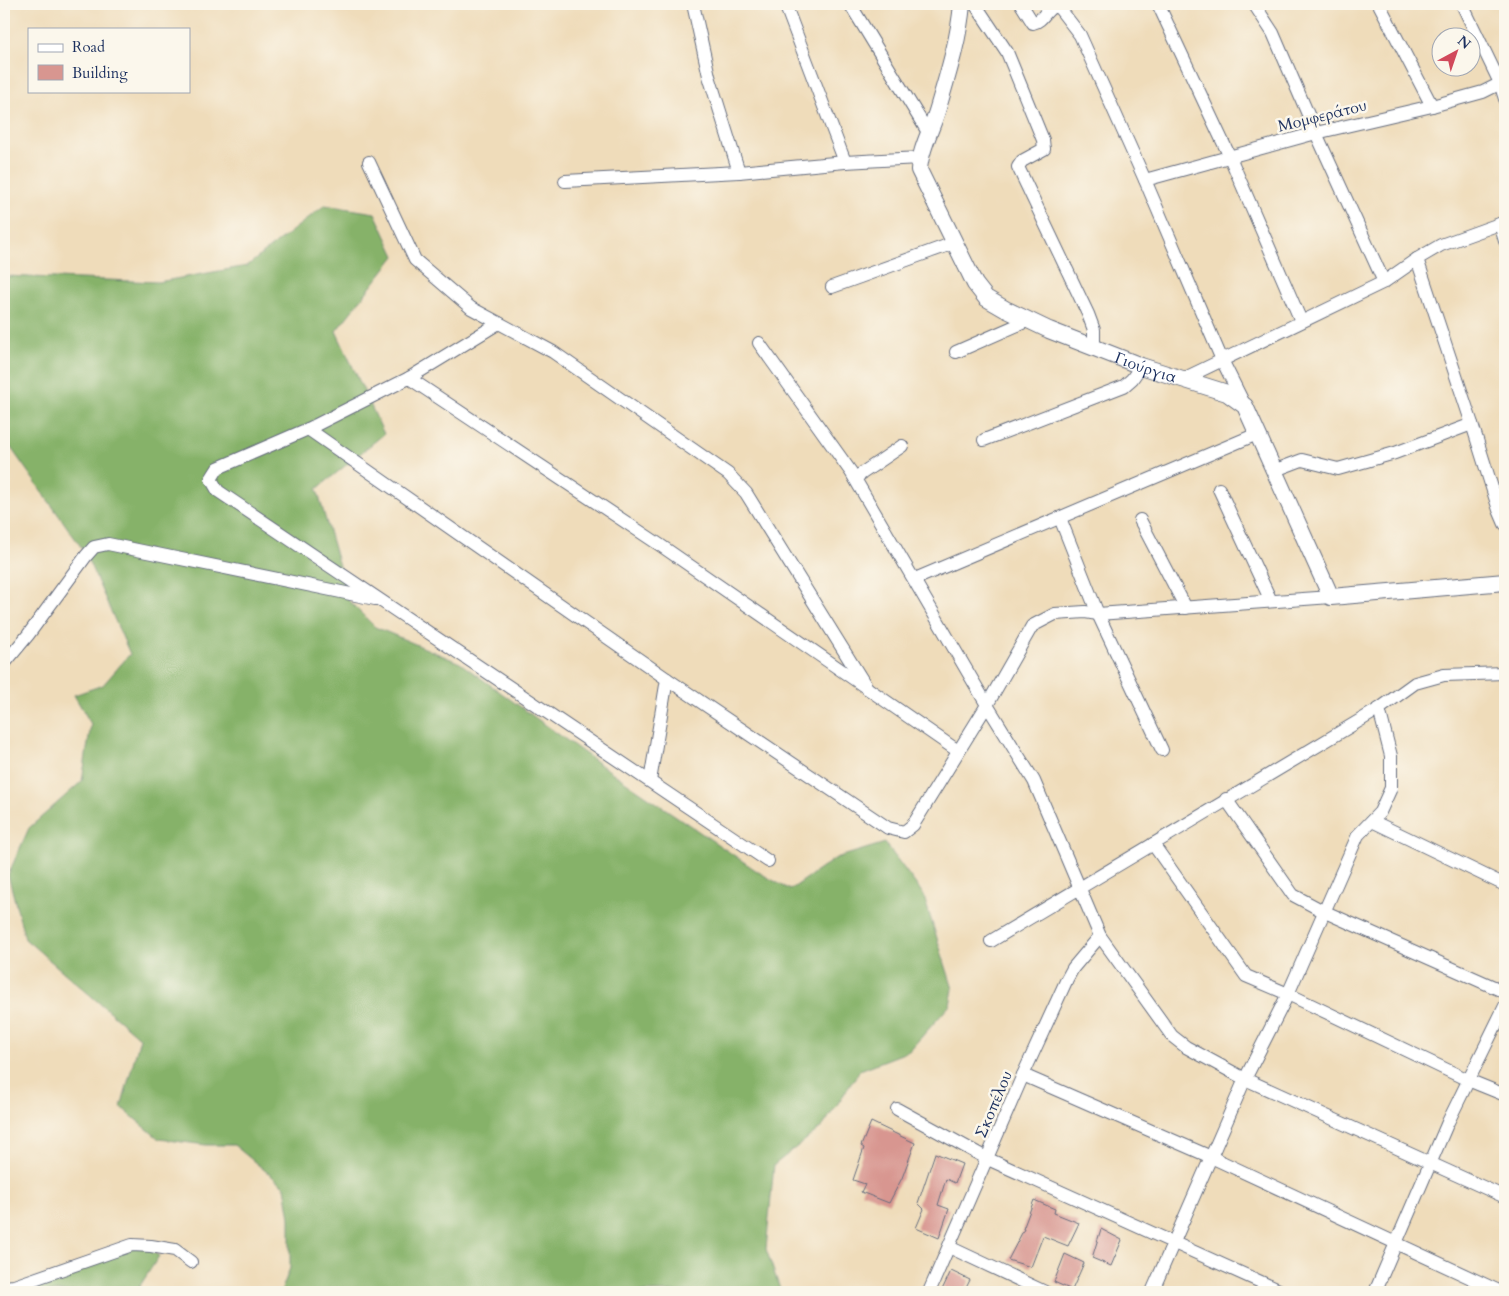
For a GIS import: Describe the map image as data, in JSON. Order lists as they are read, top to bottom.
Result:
{
  "streets": {
    "street": ["Μομφεράτου", "Γιούργια", "Σκοπέλου"]
  },
  "legend": ["Road", "Building"],
  "north": "top right"
}
